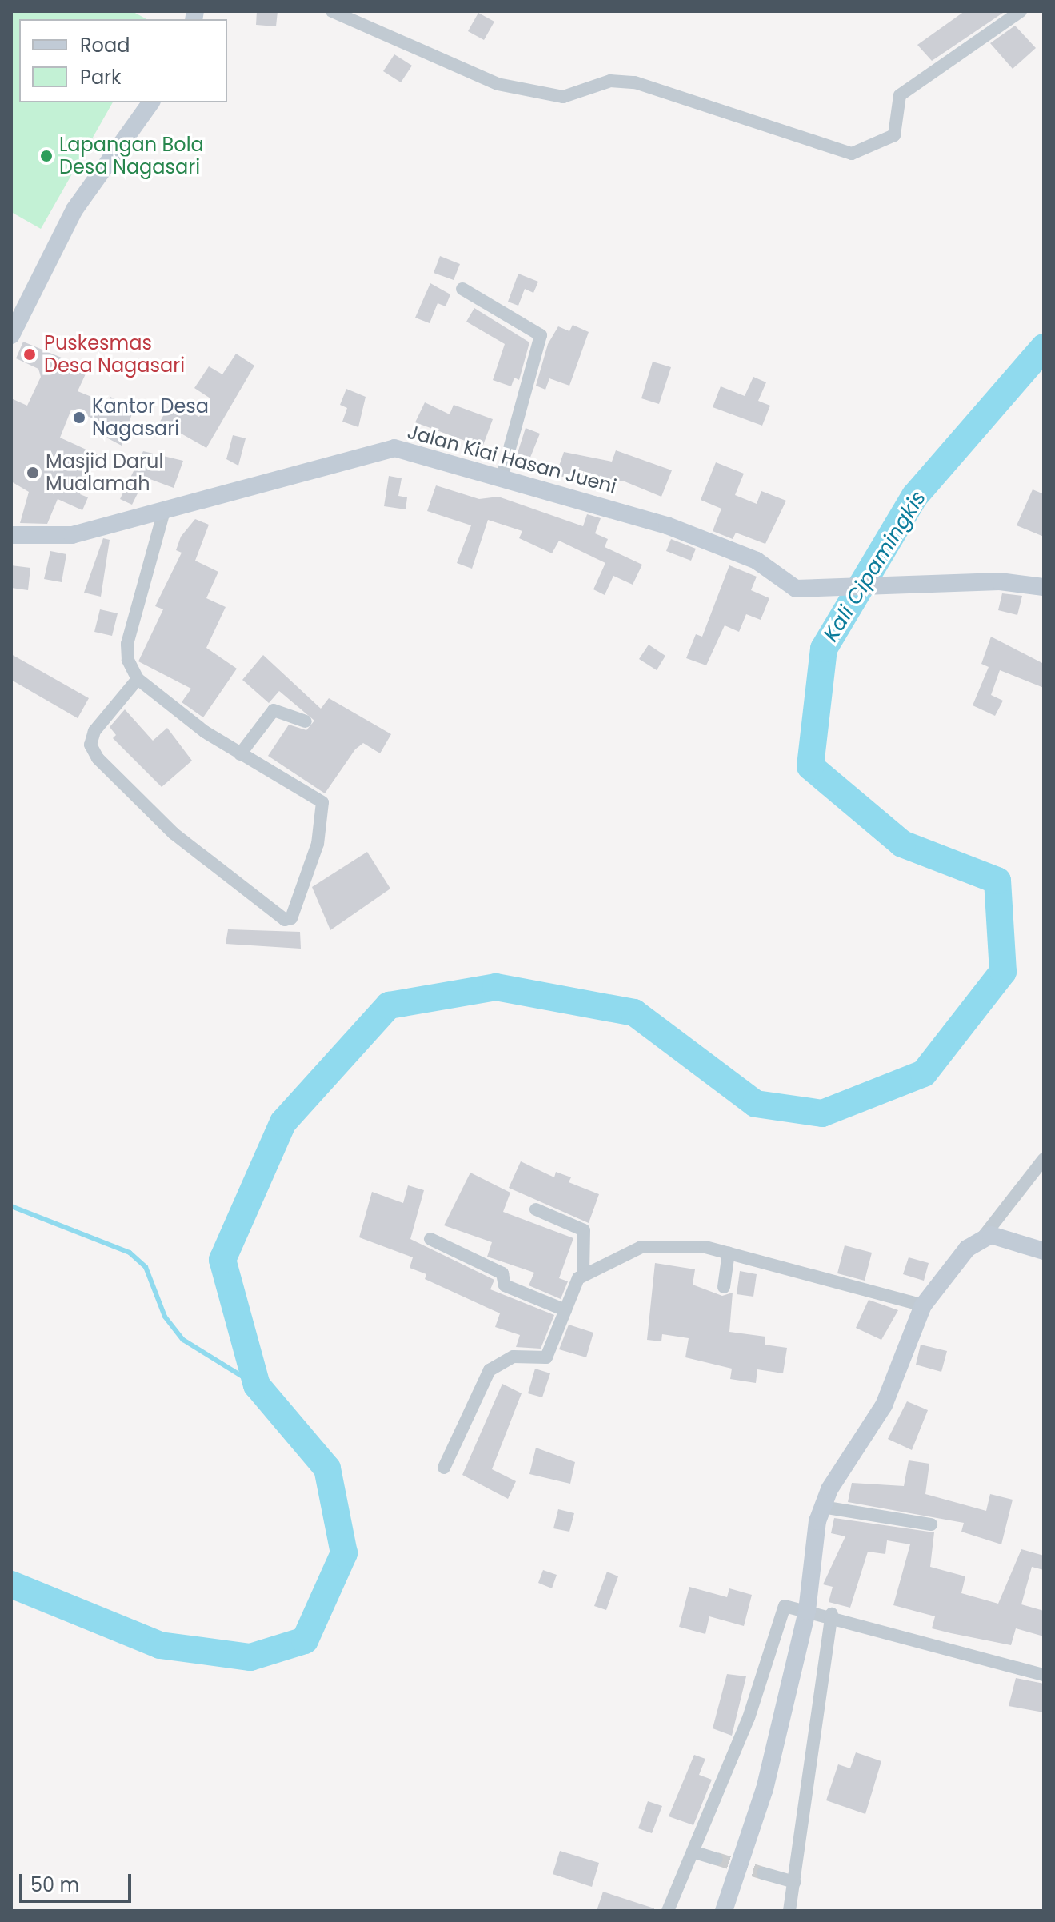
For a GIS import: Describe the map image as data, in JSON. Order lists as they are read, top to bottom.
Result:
{
  "streets": {
    "street": ["Jalan Kiai Hasan Jueni"]
  },
  "water": ["Kali Cipamingkis"],
  "places": [
    "Lapangan Bola Desa Nagasari",
    "Puskesmas Desa Nagasari",
    "Kantor Desa Nagasari",
    "Masjid Darul Mualamah"
  ],
  "legend": ["Road", "Park"],
  "scale_bar": "50 m"
}
